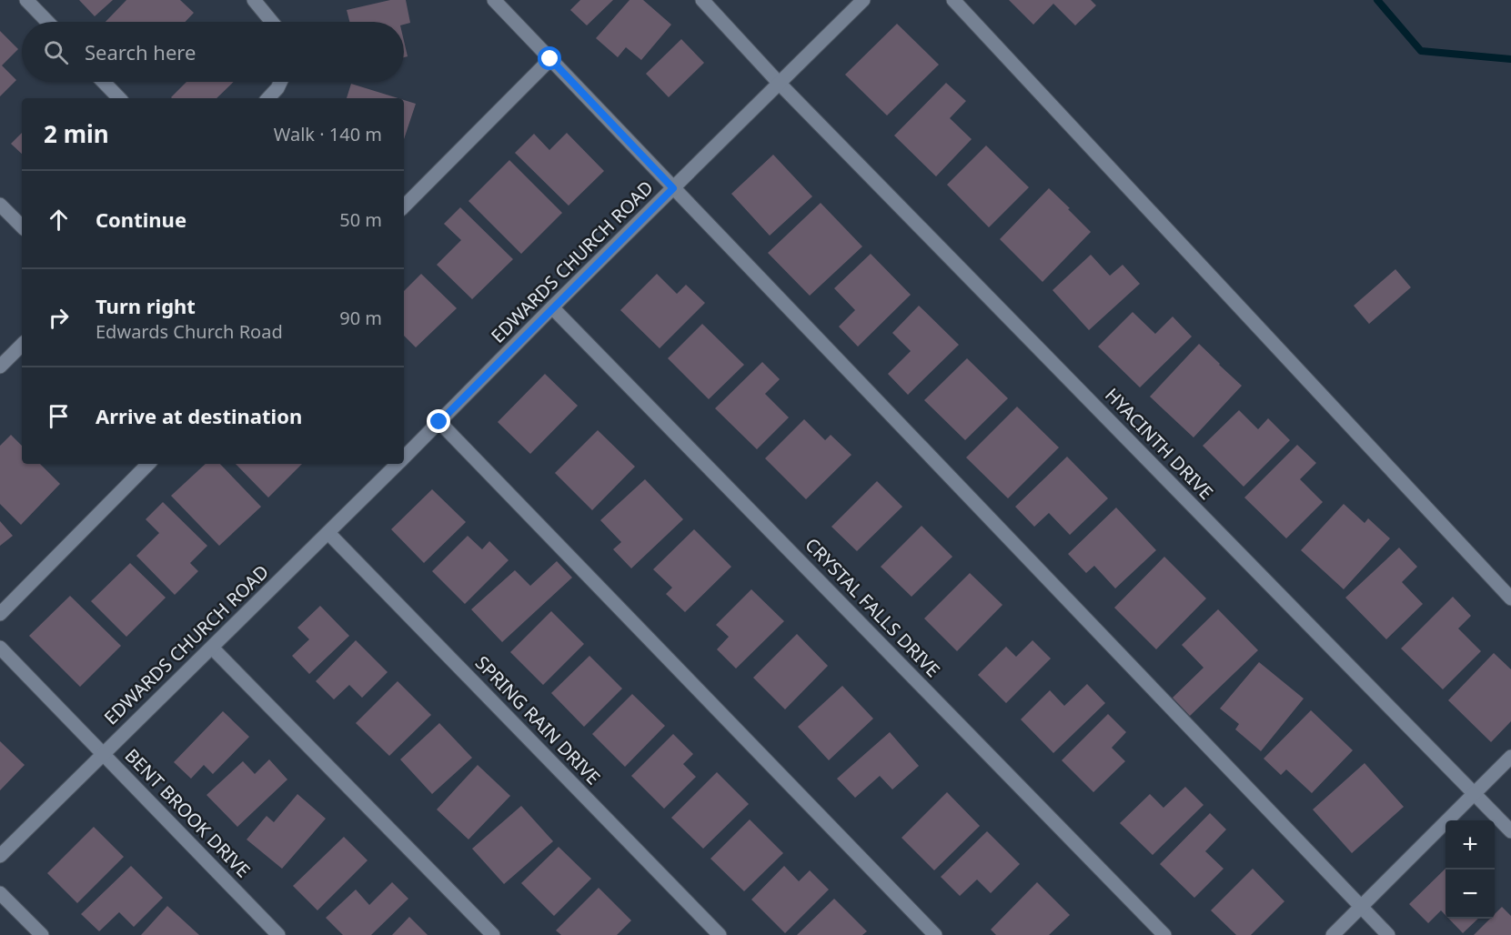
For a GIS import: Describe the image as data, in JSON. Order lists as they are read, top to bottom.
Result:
{
  "streets": {
    "street": [
      "EDWARDS CHURCH ROAD",
      "HYACINTH DRIVE",
      "CRYSTAL FALLS DRIVE",
      "SPRING RAIN DRIVE",
      "BENT BROOK DRIVE"
    ]
  },
  "crossings": [
    ["EDWARDS CHURCH ROAD", "HYACINTH DRIVE"],
    ["EDWARDS CHURCH ROAD", "CRYSTAL FALLS DRIVE"],
    ["EDWARDS CHURCH ROAD", "SPRING RAIN DRIVE"],
    ["EDWARDS CHURCH ROAD", "BENT BROOK DRIVE"]
  ],
  "page": {
    "search": "Search here",
    "heading": ["2 min", "Walk · 140 m"],
    "list": [
      ["Continue", "50 m"],
      ["Turn right", "Edwards Church Road", "90 m"],
      "Arrive at destination"
    ],
    "map_buttons": ["+", "−"]
  }
}
